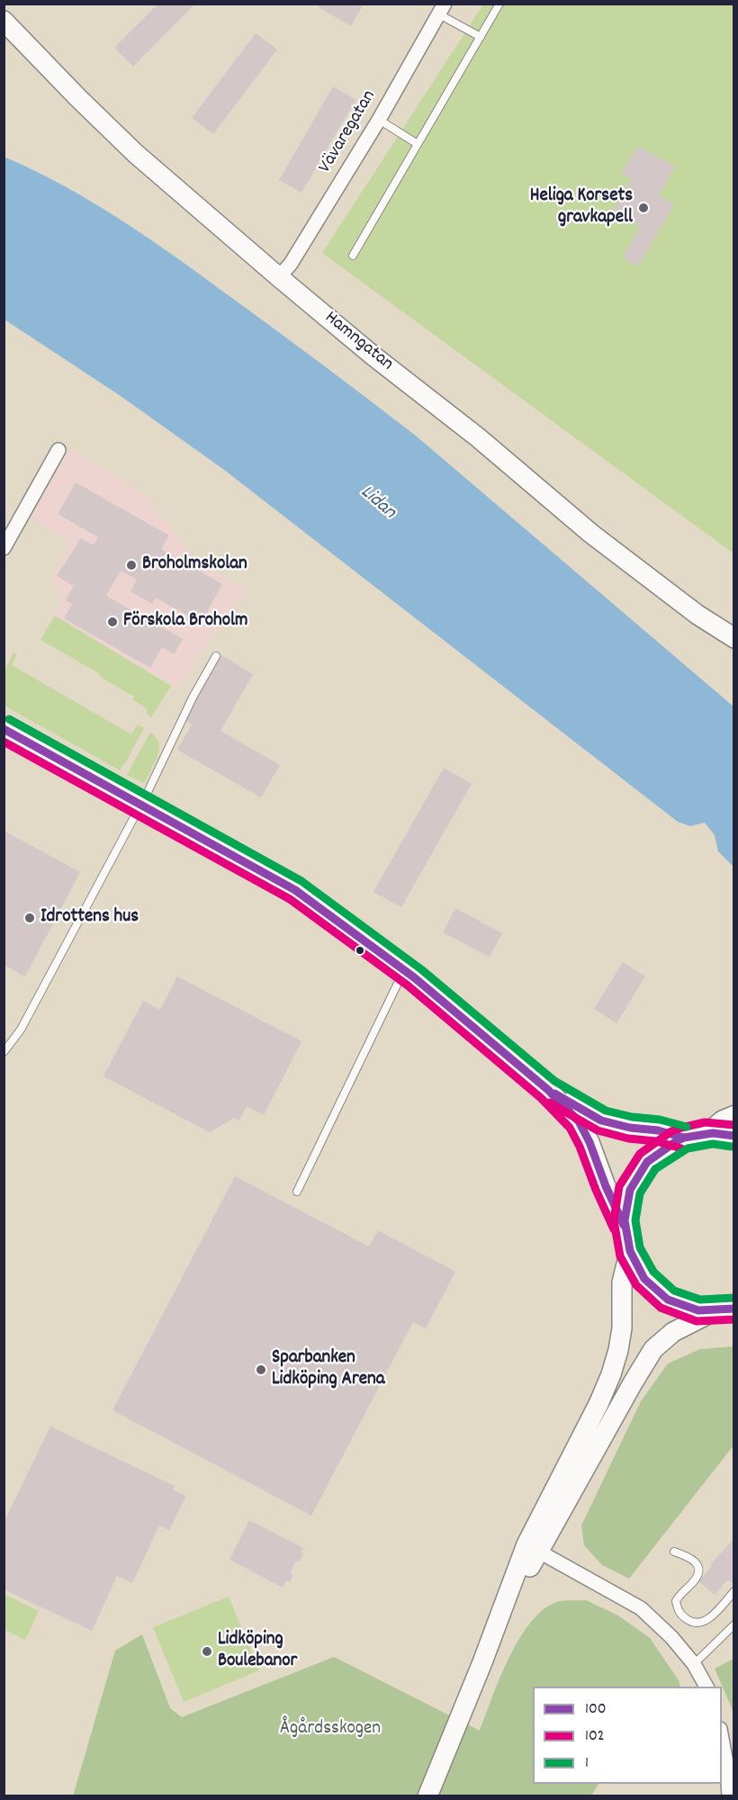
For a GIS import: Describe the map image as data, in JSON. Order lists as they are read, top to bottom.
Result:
{
  "streets": {
    "main road": ["Hamngatan"],
    "street": ["Vävaregatan"]
  },
  "crossings": [
    ["Vävaregatan", "Hamngatan"]
  ],
  "water": ["Lidan"],
  "parks": ["Ågårdsskogen"],
  "places": [
    "Heliga Korsets gravkapell",
    "Broholmskolan",
    "Förskola Broholm",
    "Idrottens hus",
    "Sparbanken Lidköping Arena",
    "Lidköping Boulebanor"
  ],
  "lines": ["transit line 1", "transit line 100", "transit line 102"],
  "legend": ["100", "102", "1"]
}
